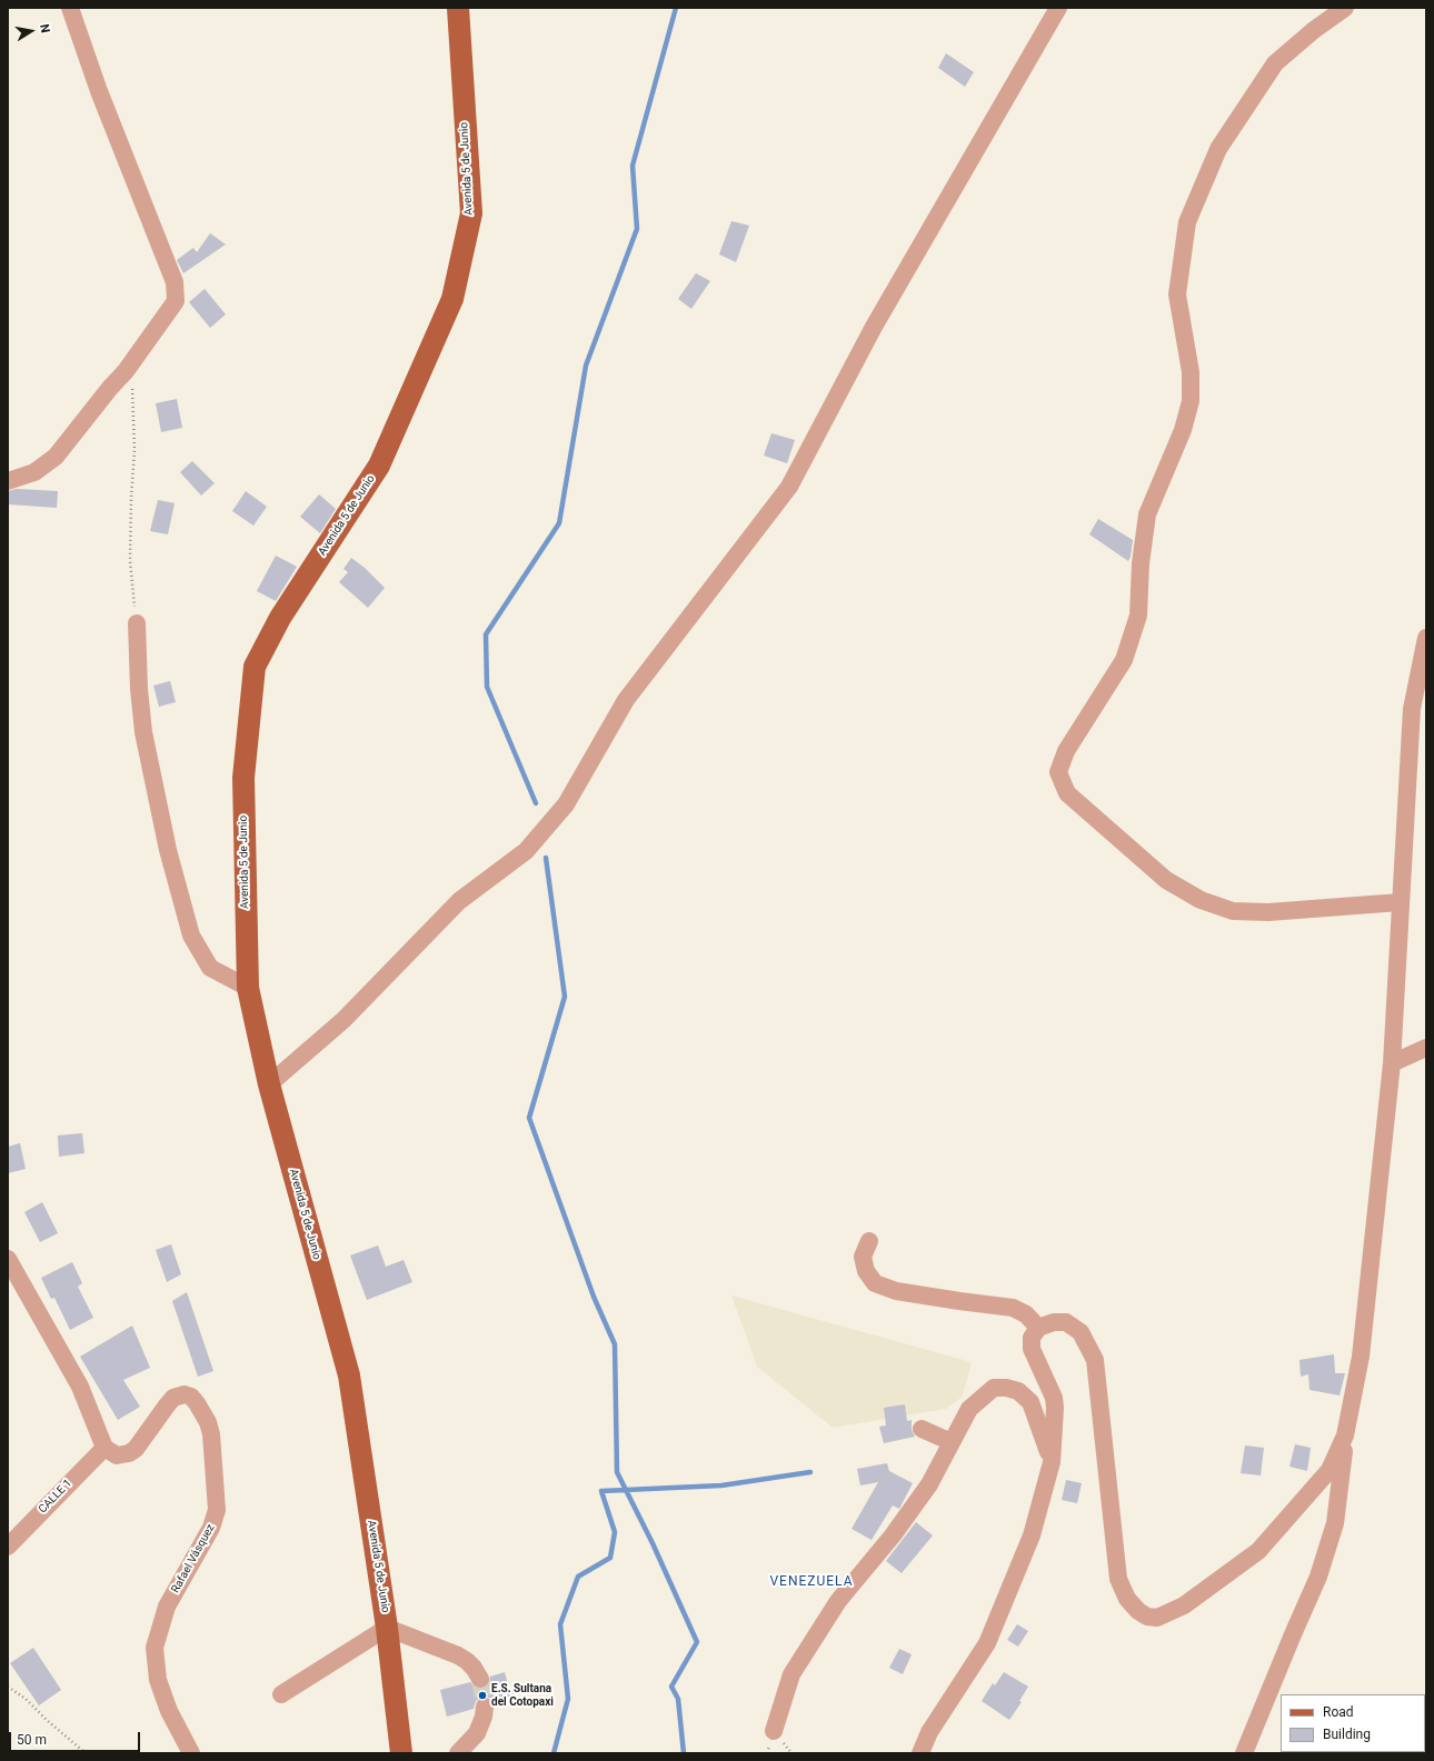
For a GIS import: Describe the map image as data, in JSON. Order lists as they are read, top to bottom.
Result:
{
  "streets": {
    "main road": ["Avenida 5 de Junio"],
    "street": ["CALLE 1", "Rafael Vásquez"]
  },
  "crossings": [
    ["CALLE 1", "Rafael Vásquez"]
  ],
  "districts": ["VENEZUELA"],
  "places": ["E.S. Sultana del Cotopaxi"],
  "legend": ["Road", "Building"],
  "scale_bar": "50 m",
  "north": "right"
}
